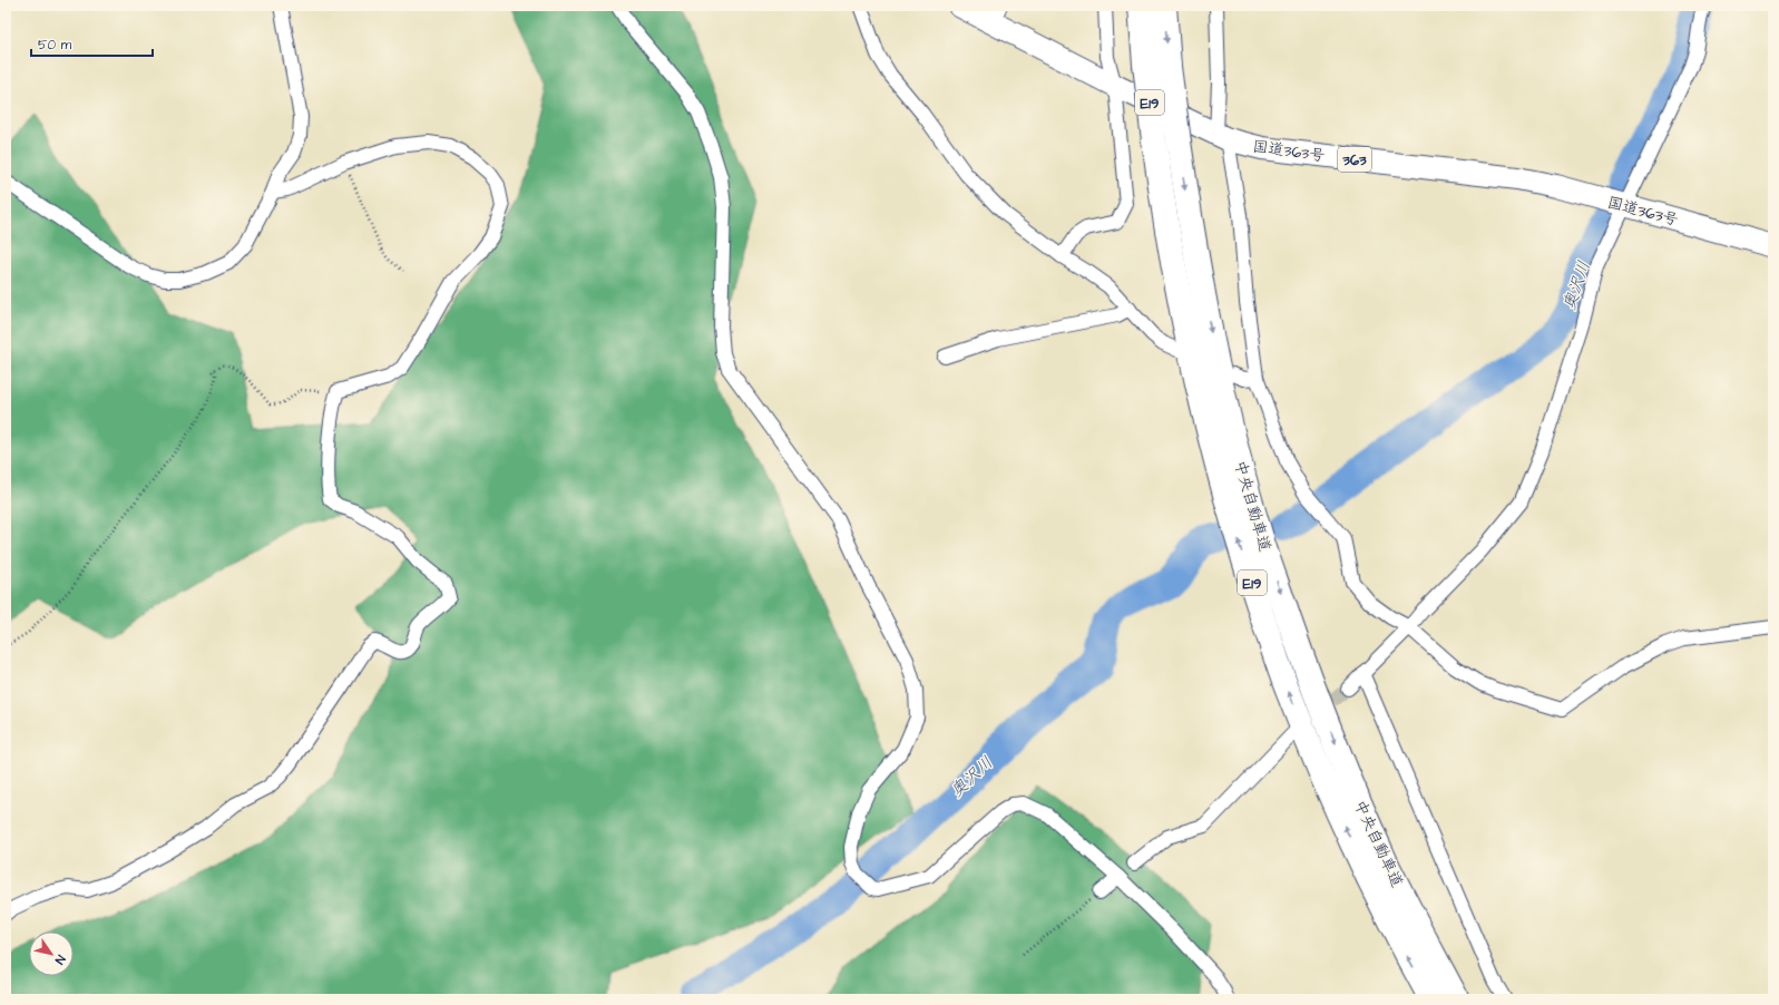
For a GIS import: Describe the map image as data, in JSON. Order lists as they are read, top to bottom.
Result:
{
  "streets": {
    "highway": [
      "E19",
      "国道363号",
      "363",
      "中央自動車道"
    ]
  },
  "water": ["奥沢川"],
  "scale_bar": "50 m",
  "north": "bottom right"
}
